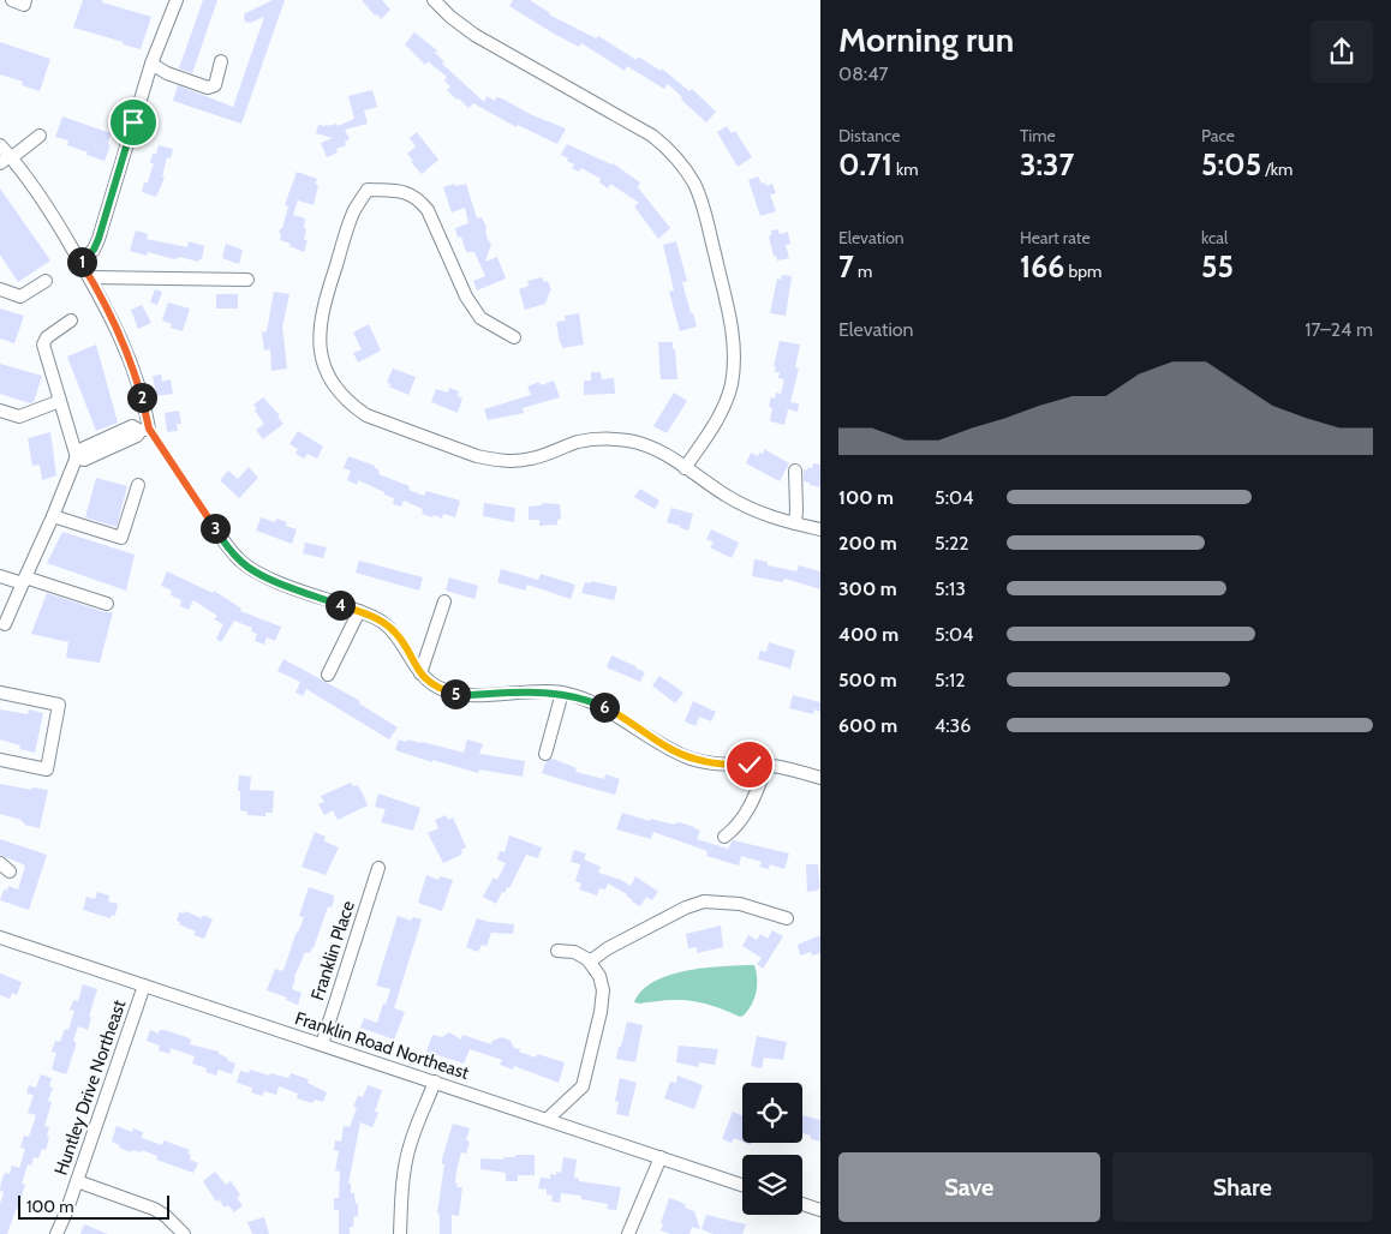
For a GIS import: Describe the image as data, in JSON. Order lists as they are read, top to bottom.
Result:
{
  "streets": {
    "street": ["Franklin Place", "Franklin Road Northeast", "Huntley Drive Northeast"]
  },
  "crossings": [
    ["Franklin Place", "Franklin Road Northeast"],
    ["Franklin Road Northeast", "Huntley Drive Northeast"]
  ],
  "scale_bar": "100 m",
  "page": {
    "heading": ["Morning run", "08:47"],
    "stats": [
      ["Distance", "0.71 km"],
      ["Time", "3:37"],
      ["Pace", "5:05 /km"],
      ["Elevation", "7 m"],
      ["Heart rate", "166 bpm"],
      ["kcal", "55"]
    ],
    "pins": [
      "1",
      "2",
      "3",
      "4",
      "5",
      "6"
    ],
    "chart": ["Elevation", "17–24 m"],
    "list": [
      {
        "name": "100 m",
        "note": "5:04"
      },
      {
        "name": "200 m",
        "note": "5:22"
      },
      {
        "name": "300 m",
        "note": "5:13"
      },
      {
        "name": "400 m",
        "note": "5:04"
      },
      {
        "name": "500 m",
        "note": "5:12"
      },
      {
        "name": "600 m",
        "note": "4:36"
      }
    ],
    "buttons": ["Save", "Share"],
    "scale": "100 m"
  }
}
